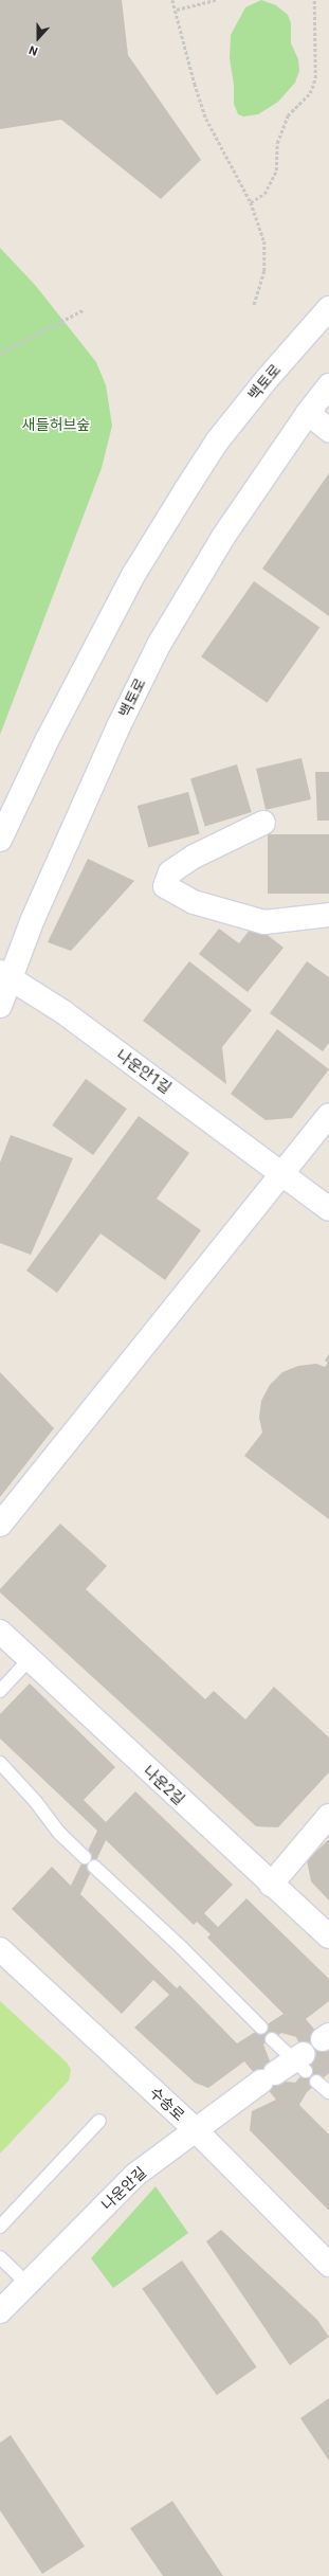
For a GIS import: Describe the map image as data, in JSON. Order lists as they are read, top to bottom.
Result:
{
  "streets": {
    "street": [
      "백토로",
      "나운안1길",
      "나운2길",
      "수송로",
      "나운안길"
    ]
  },
  "crossings": [
    ["백토로", "나운안1길"],
    ["수송로", "나운안길"]
  ],
  "parks": ["새들허브숲"],
  "north": "bottom"
}
